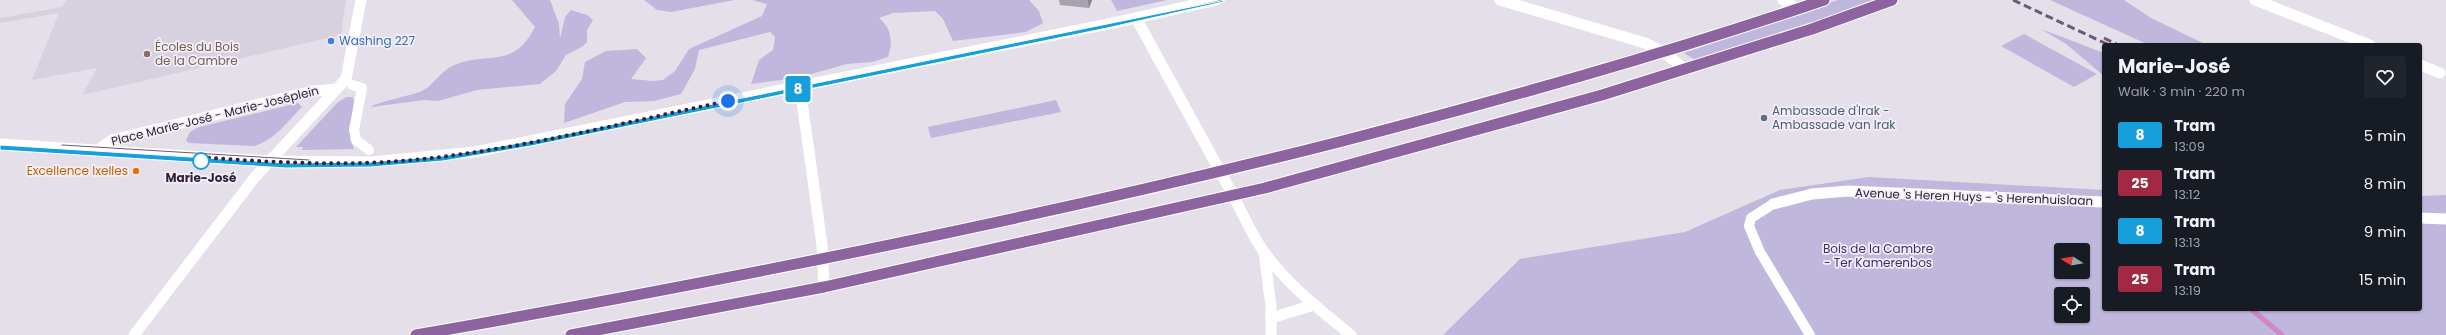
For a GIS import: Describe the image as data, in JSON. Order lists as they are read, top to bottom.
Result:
{
  "streets": {
    "street": ["Place Marie-José - Marie-Joséplein", "Avenue 's Heren Huys - 's Herenhuislaan"]
  },
  "parks": ["Bois de la Cambre - Ter Kamerenbos"],
  "places": [
    "Washing 227",
    "Écoles du Bois de la Cambre",
    "Ambassade d'Irak - Ambassade van Irak",
    "Marie-José",
    "Excellence Ixelles"
  ],
  "lines": ["tram line 8"],
  "north": "left",
  "page": {
    "on_map": "8",
    "heading": ["Marie-José", "Walk · 3 min · 220 m"],
    "list": [
      {
        "mark": "8",
        "name": "Tram",
        "note": "13:09",
        "value": "5 min"
      },
      {
        "mark": "25",
        "name": "Tram",
        "note": "13:12",
        "value": "8 min"
      },
      {
        "mark": "8",
        "name": "Tram",
        "note": "13:13",
        "value": "9 min"
      },
      {
        "mark": "25",
        "name": "Tram",
        "note": "13:19",
        "value": "15 min"
      }
    ]
  }
}
